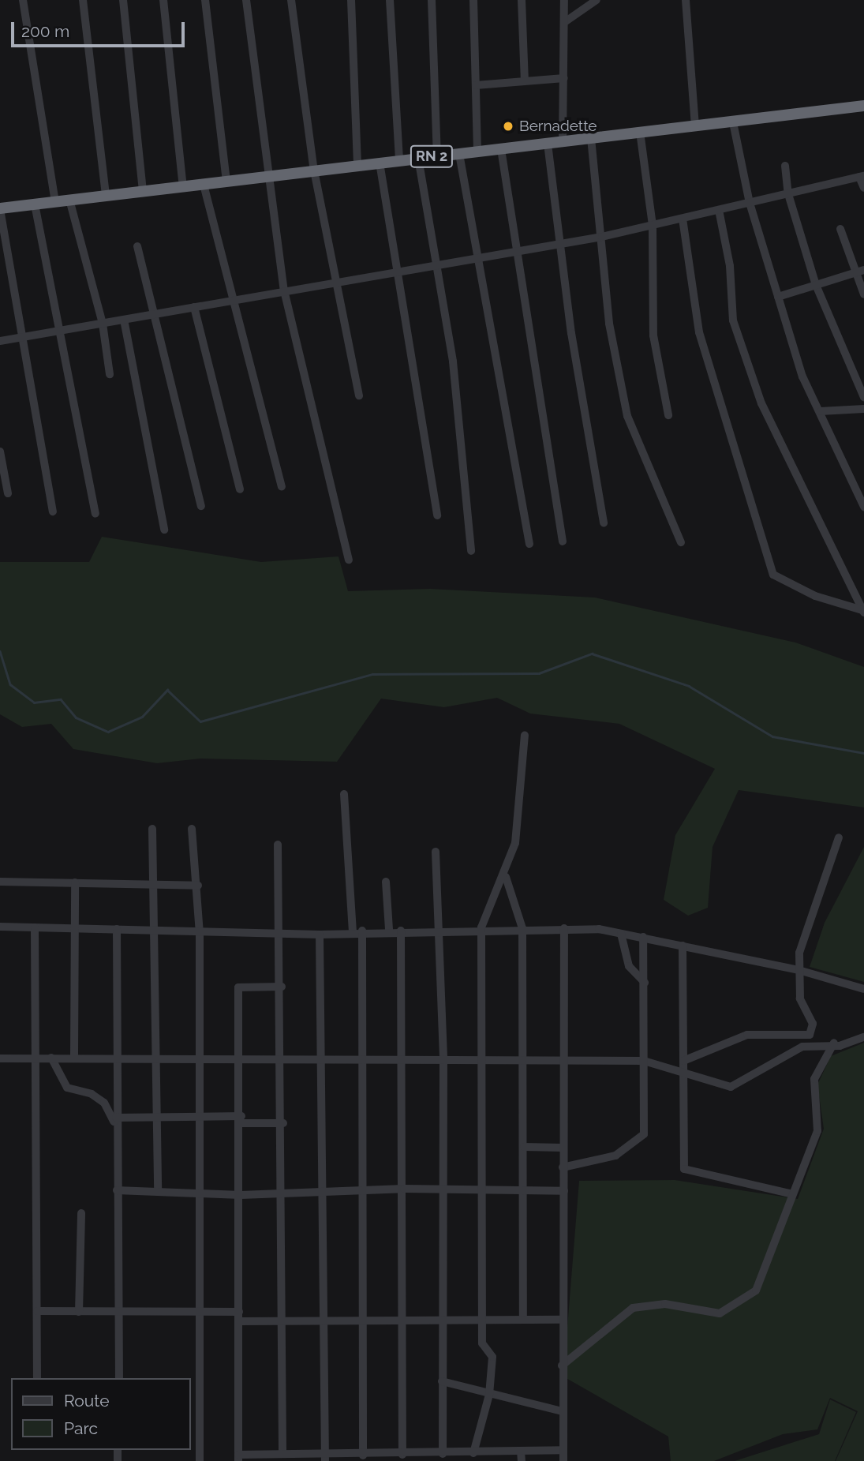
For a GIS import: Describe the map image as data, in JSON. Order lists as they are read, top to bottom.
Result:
{
  "streets": {
    "highway": ["RN 2"]
  },
  "places": ["Bernadette"],
  "legend": ["Route", "Parc"],
  "scale_bar": "200 m"
}
